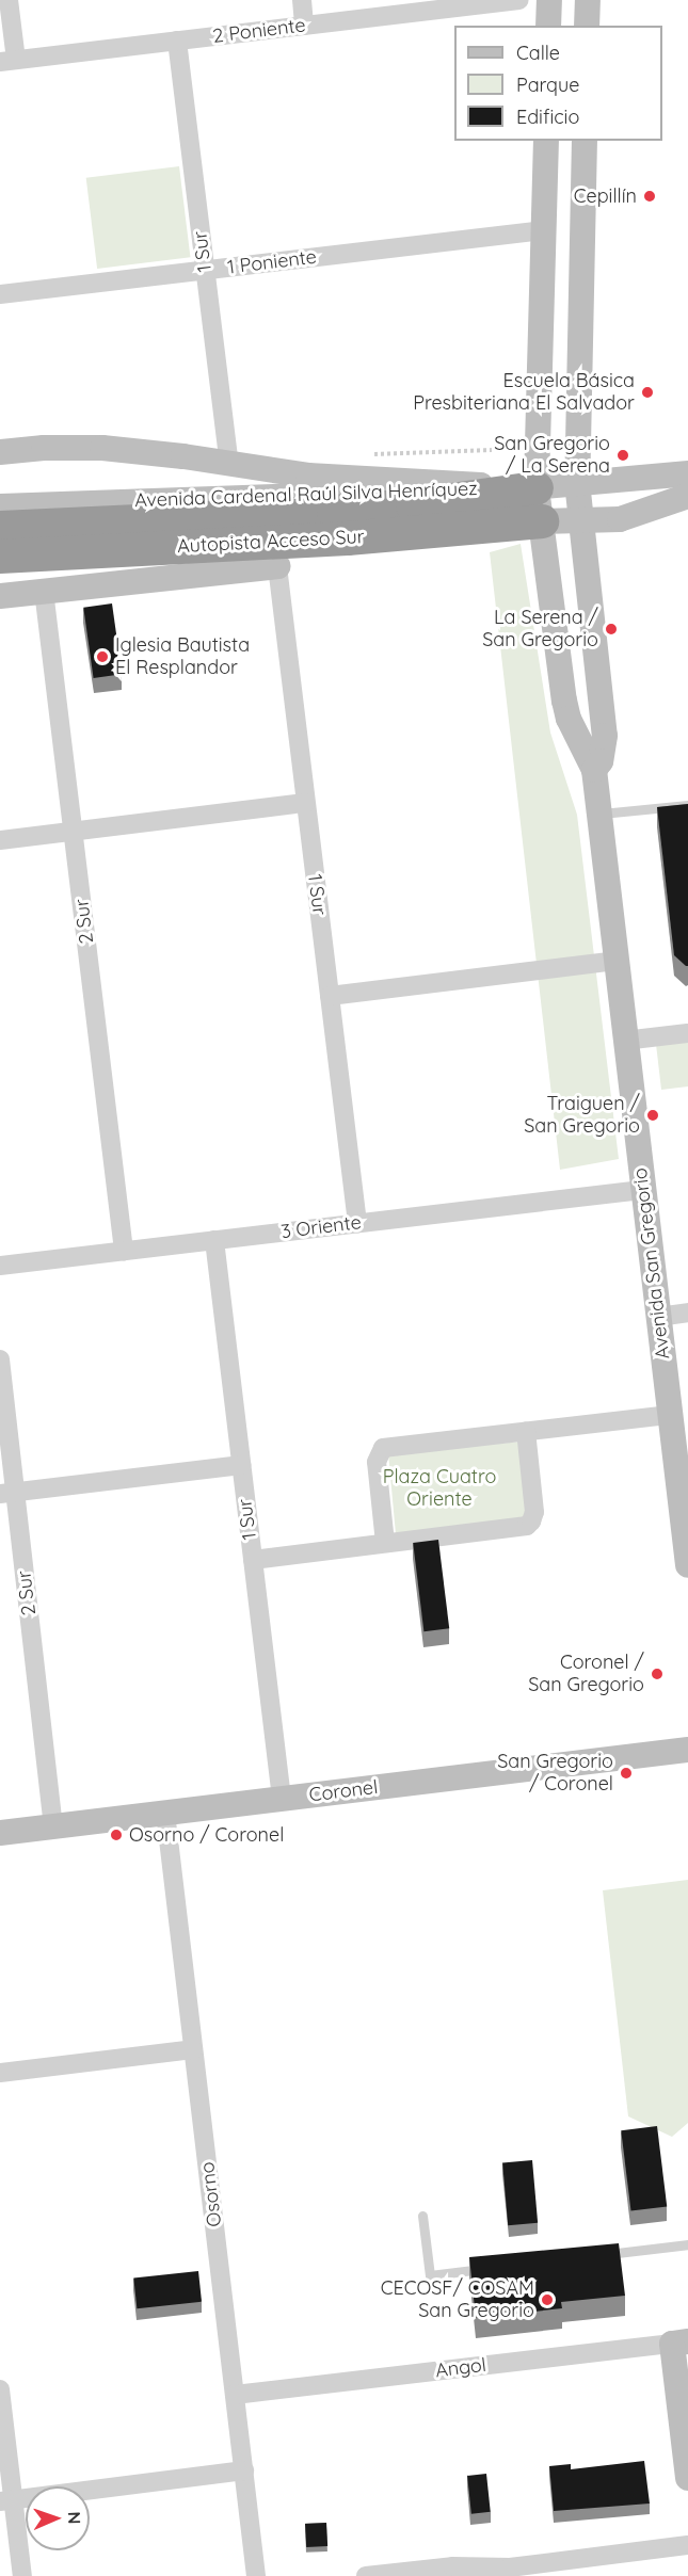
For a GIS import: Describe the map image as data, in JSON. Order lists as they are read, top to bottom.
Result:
{
  "streets": {
    "highway": ["Autopista Acceso Sur"],
    "main road": ["Avenida Cardenal Raúl Silva Henríquez", "Avenida San Gregorio", "Coronel"],
    "street": [
      "2 Poniente",
      "1 Sur",
      "1 Poniente",
      "2 Sur",
      "3 Oriente",
      "Osorno",
      "Angol"
    ]
  },
  "crossings": [
    ["2 Poniente", "1 Sur"],
    ["1 Sur", "1 Poniente"],
    ["1 Sur", "Avenida Cardenal Raúl Silva Henríquez"],
    ["1 Sur", "3 Oriente"],
    ["1 Sur", "Coronel"],
    ["1 Poniente", "Avenida San Gregorio"],
    ["Avenida Cardenal Raúl Silva Henríquez", "Autopista Acceso Sur"],
    ["Avenida Cardenal Raúl Silva Henríquez", "Avenida San Gregorio"],
    ["Autopista Acceso Sur", "Avenida San Gregorio"],
    ["2 Sur", "3 Oriente"],
    ["2 Sur", "Coronel"],
    ["3 Oriente", "Avenida San Gregorio"],
    ["Coronel", "Osorno"],
    ["Osorno", "Angol"]
  ],
  "parks": ["Plaza Cuatro Oriente"],
  "places": [
    "Cepillín",
    "Escuela Básica Presbiteriana El Salvador",
    "San Gregorio / La Serena",
    "La Serena / San Gregorio",
    "Iglesia Bautista El Resplandor",
    "Traiguen / San Gregorio",
    "Coronel / San Gregorio",
    "San Gregorio / Coronel",
    "Osorno / Coronel",
    "CECOSF/ COSAM San Gregorio"
  ],
  "legend": ["Calle", "Parque", "Edificio"],
  "north": "right"
}
